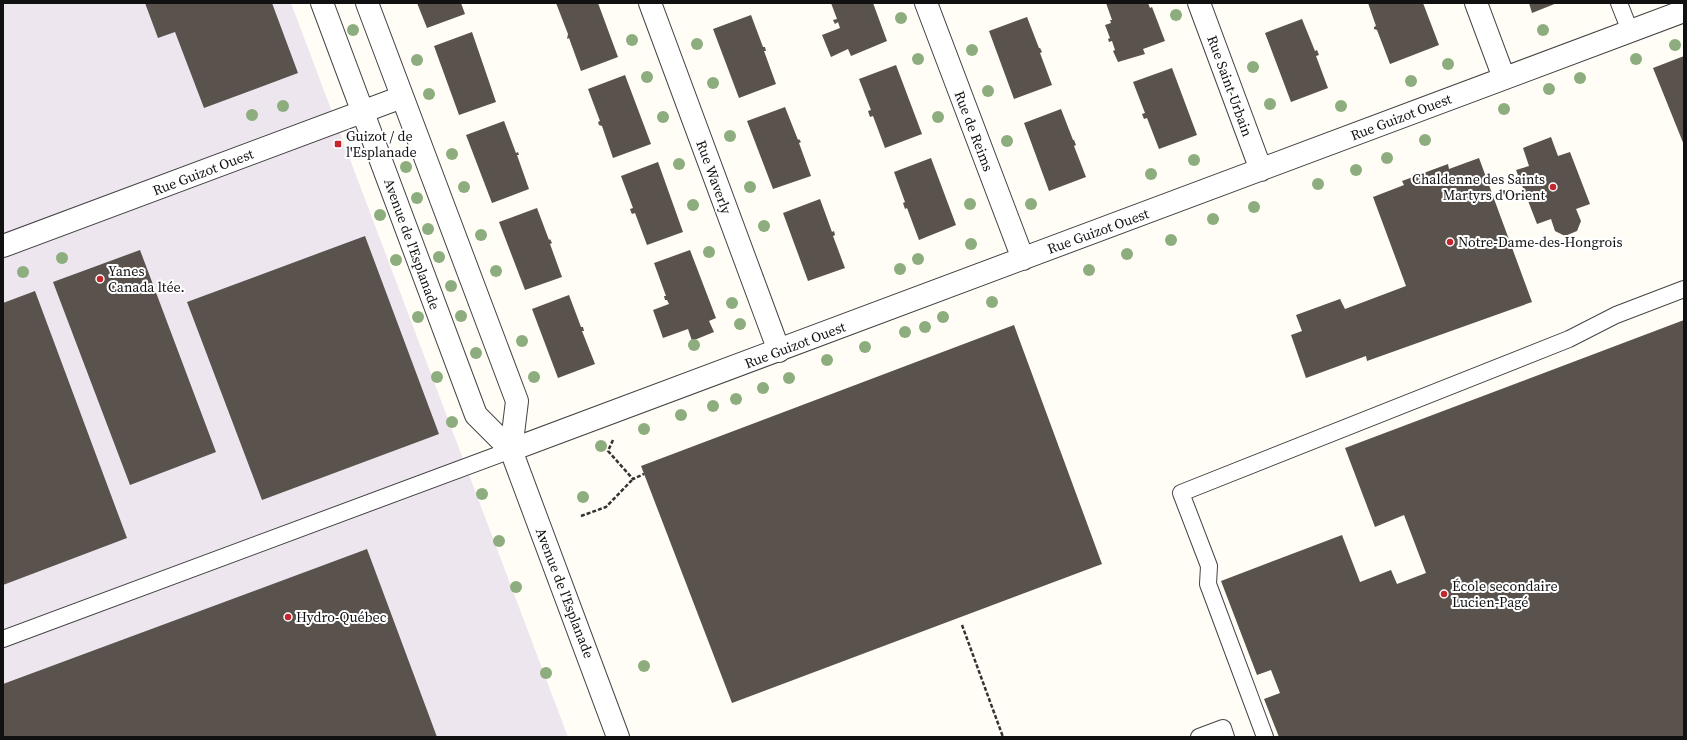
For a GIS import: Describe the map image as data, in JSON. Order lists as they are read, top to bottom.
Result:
{
  "streets": {
    "street": [
      "Rue Saint-Urbain",
      "Rue Guizot Ouest",
      "Rue de Reims",
      "Rue Waverly",
      "Avenue de l'Esplanade"
    ]
  },
  "crossings": [
    ["Rue Saint-Urbain", "Rue Guizot Ouest"],
    ["Rue Guizot Ouest", "Rue de Reims"],
    ["Rue Guizot Ouest", "Rue Waverly"],
    ["Rue Guizot Ouest", "Avenue de l'Esplanade"]
  ],
  "places": {
    "transit": ["Guizot / de l'Esplanade"],
    "other": [
      "Chaldenne des Saints Martyrs d'Orient",
      "Notre-Dame-des-Hongrois",
      "Yanes Canada ltée.",
      "École secondaire Lucien-Pagé",
      "Hydro-Québec"
    ]
  }
}
